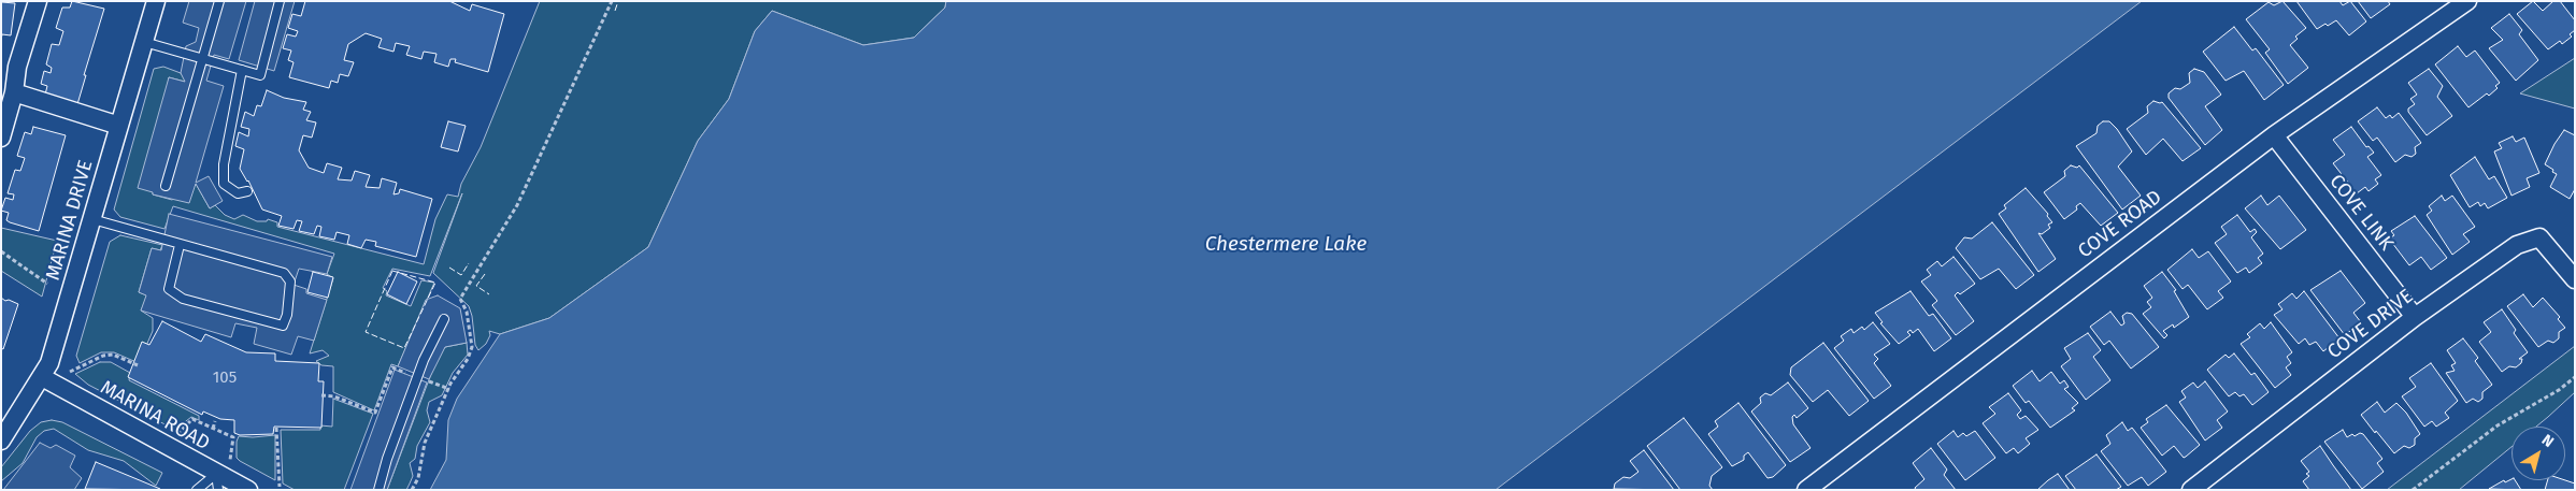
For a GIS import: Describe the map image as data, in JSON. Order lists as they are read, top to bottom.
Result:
{
  "streets": {
    "street": [
      "COVE LINK",
      "MARINA DRIVE",
      "COVE ROAD",
      "COVE DRIVE",
      "MARINA ROAD"
    ]
  },
  "crossings": [
    ["COVE LINK", "COVE ROAD"],
    ["COVE LINK", "COVE DRIVE"],
    ["MARINA DRIVE", "MARINA ROAD"]
  ],
  "water": ["Chestermere Lake"],
  "house_numbers": ["105"],
  "north": "top right"
}
